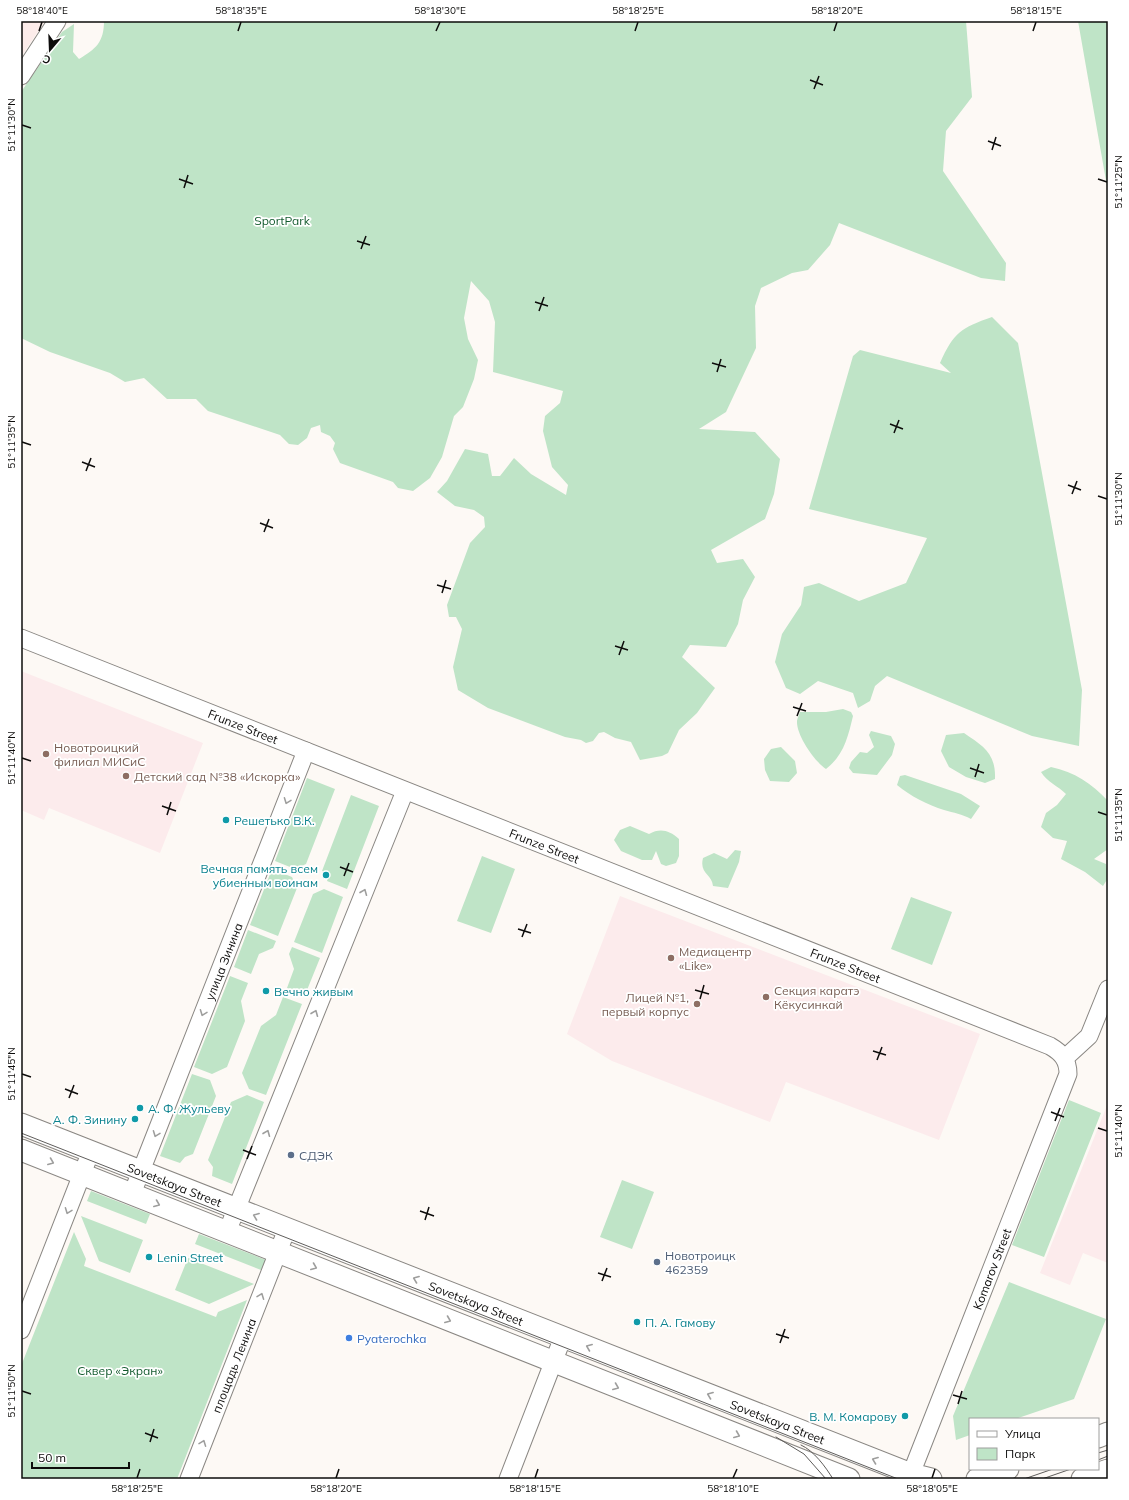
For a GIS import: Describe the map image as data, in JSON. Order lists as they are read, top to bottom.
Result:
{
  "streets": {
    "main road": ["Sovetskaya Street"],
    "street": [
      "Frunze Street",
      "улица Зинина",
      "Komarov Street",
      "площадь Ленина"
    ]
  },
  "crossings": [
    ["Frunze Street", "улица Зинина"],
    ["Frunze Street", "Komarov Street"],
    ["улица Зинина", "Sovetskaya Street"],
    ["Sovetskaya Street", "Komarov Street"],
    ["Sovetskaya Street", "площадь Ленина"]
  ],
  "one_way": ["площадь Ленина"],
  "parks": ["SportPark", "Сквер «Экран»"],
  "places": [
    "Новотроицкий филиал МИСиС",
    "Детский сад №38 «Искорка»",
    "Решетько В.К.",
    "Вечная память всем убиенным воинам",
    "Медиацентр «Like»",
    "Вечно живым",
    "Секция каратэ Кёкусинкай",
    "Лицей №1, первый корпус",
    "А. Ф. Жульеву",
    "А. Ф. Зинину",
    "СДЭК",
    "Lenin Street",
    "Новотроицк 462359",
    "П. А. Гамову",
    "Pyaterochka",
    "В. М. Комарову"
  ],
  "legend": ["Улица", "Парк"],
  "scale_bar": "50 m",
  "north": "bottom",
  "coordinates": [
    "58°18'40\"E",
    "58°18'35\"E",
    "58°18'30\"E",
    "58°18'25\"E",
    "58°18'20\"E",
    "58°18'15\"E",
    "51°11'30\"N",
    "51°11'25\"N",
    "51°11'35\"N",
    "51°11'40\"N",
    "51°11'45\"N",
    "51°11'50\"N",
    "58°18'10\"E",
    "58°18'05\"E"
  ]
}
